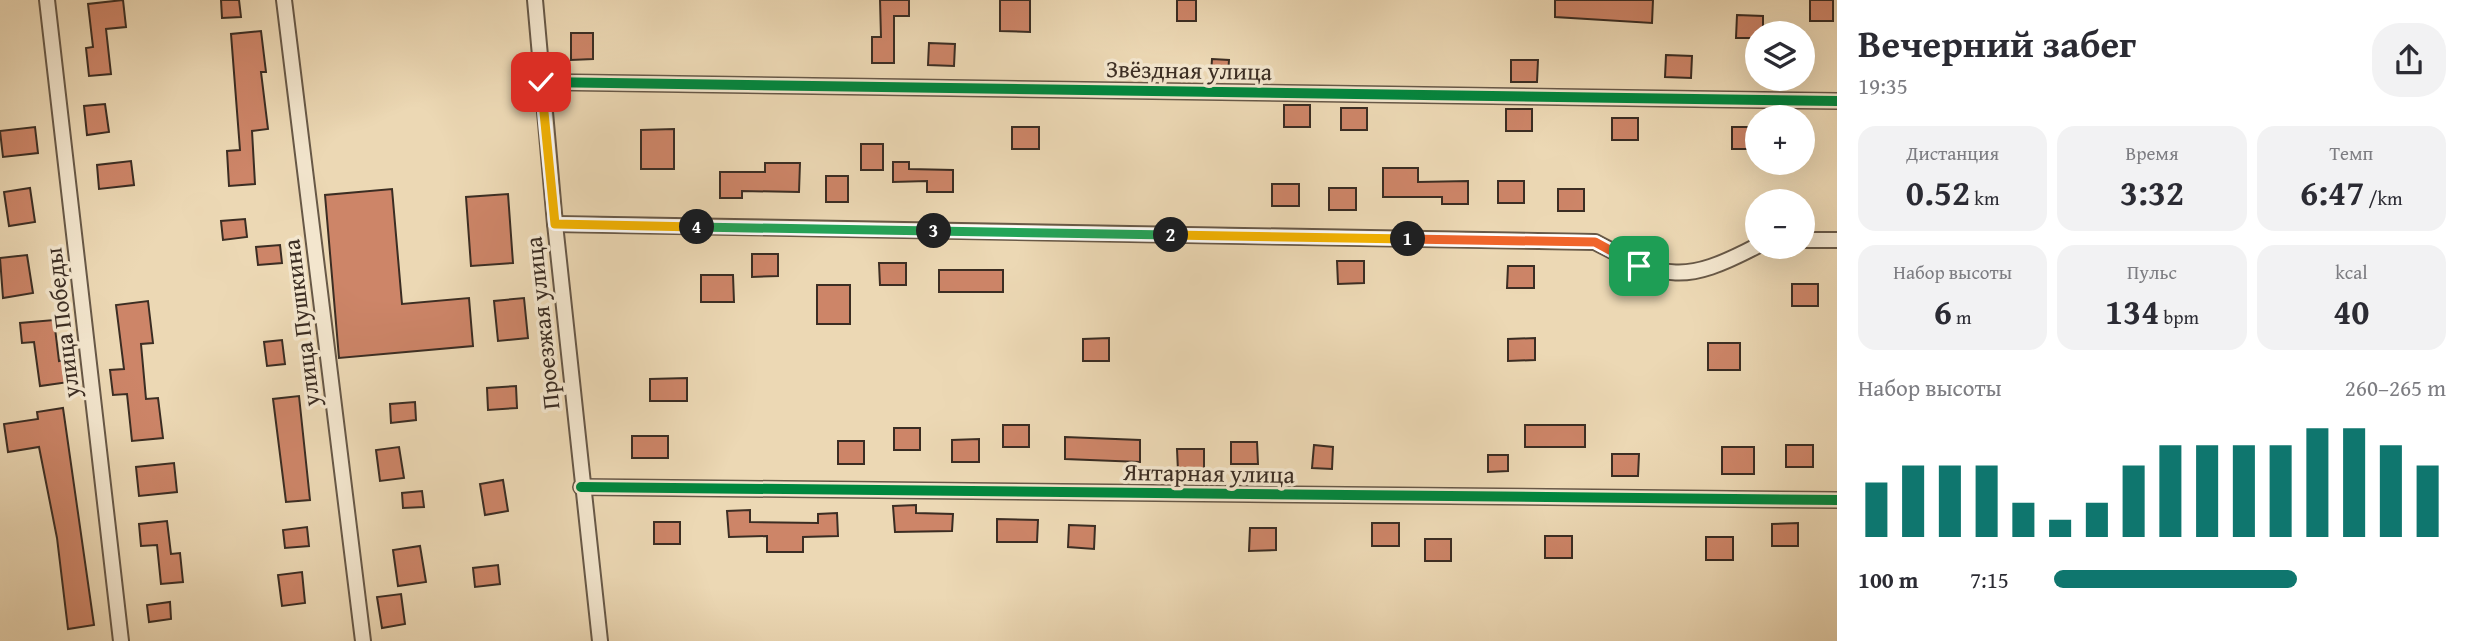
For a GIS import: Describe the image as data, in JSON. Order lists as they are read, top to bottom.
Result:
{
  "streets": {
    "street": [
      "Звёздная улица",
      "улица Победы",
      "улица Пушкина",
      "Проезжая улица",
      "Янтарная улица"
    ]
  },
  "crossings": [
    ["Звёздная улица", "Проезжая улица"],
    ["Проезжая улица", "Янтарная улица"]
  ],
  "page": {
    "heading": ["Вечерний забег", "19:35"],
    "map_buttons": ["+", "−"],
    "stats": [
      ["Дистанция", "0.52 km"],
      ["Время", "3:32"],
      ["Темп", "6:47 /km"],
      ["Набор высоты", "6 m"],
      ["Пульс", "134 bpm"],
      ["kcal", "40"]
    ],
    "pins": [
      "4",
      "3",
      "2",
      "1"
    ],
    "chart": ["Набор высоты", "260–265 m"],
    "list": [
      {
        "name": "100 m",
        "note": "7:15"
      }
    ]
  }
}
